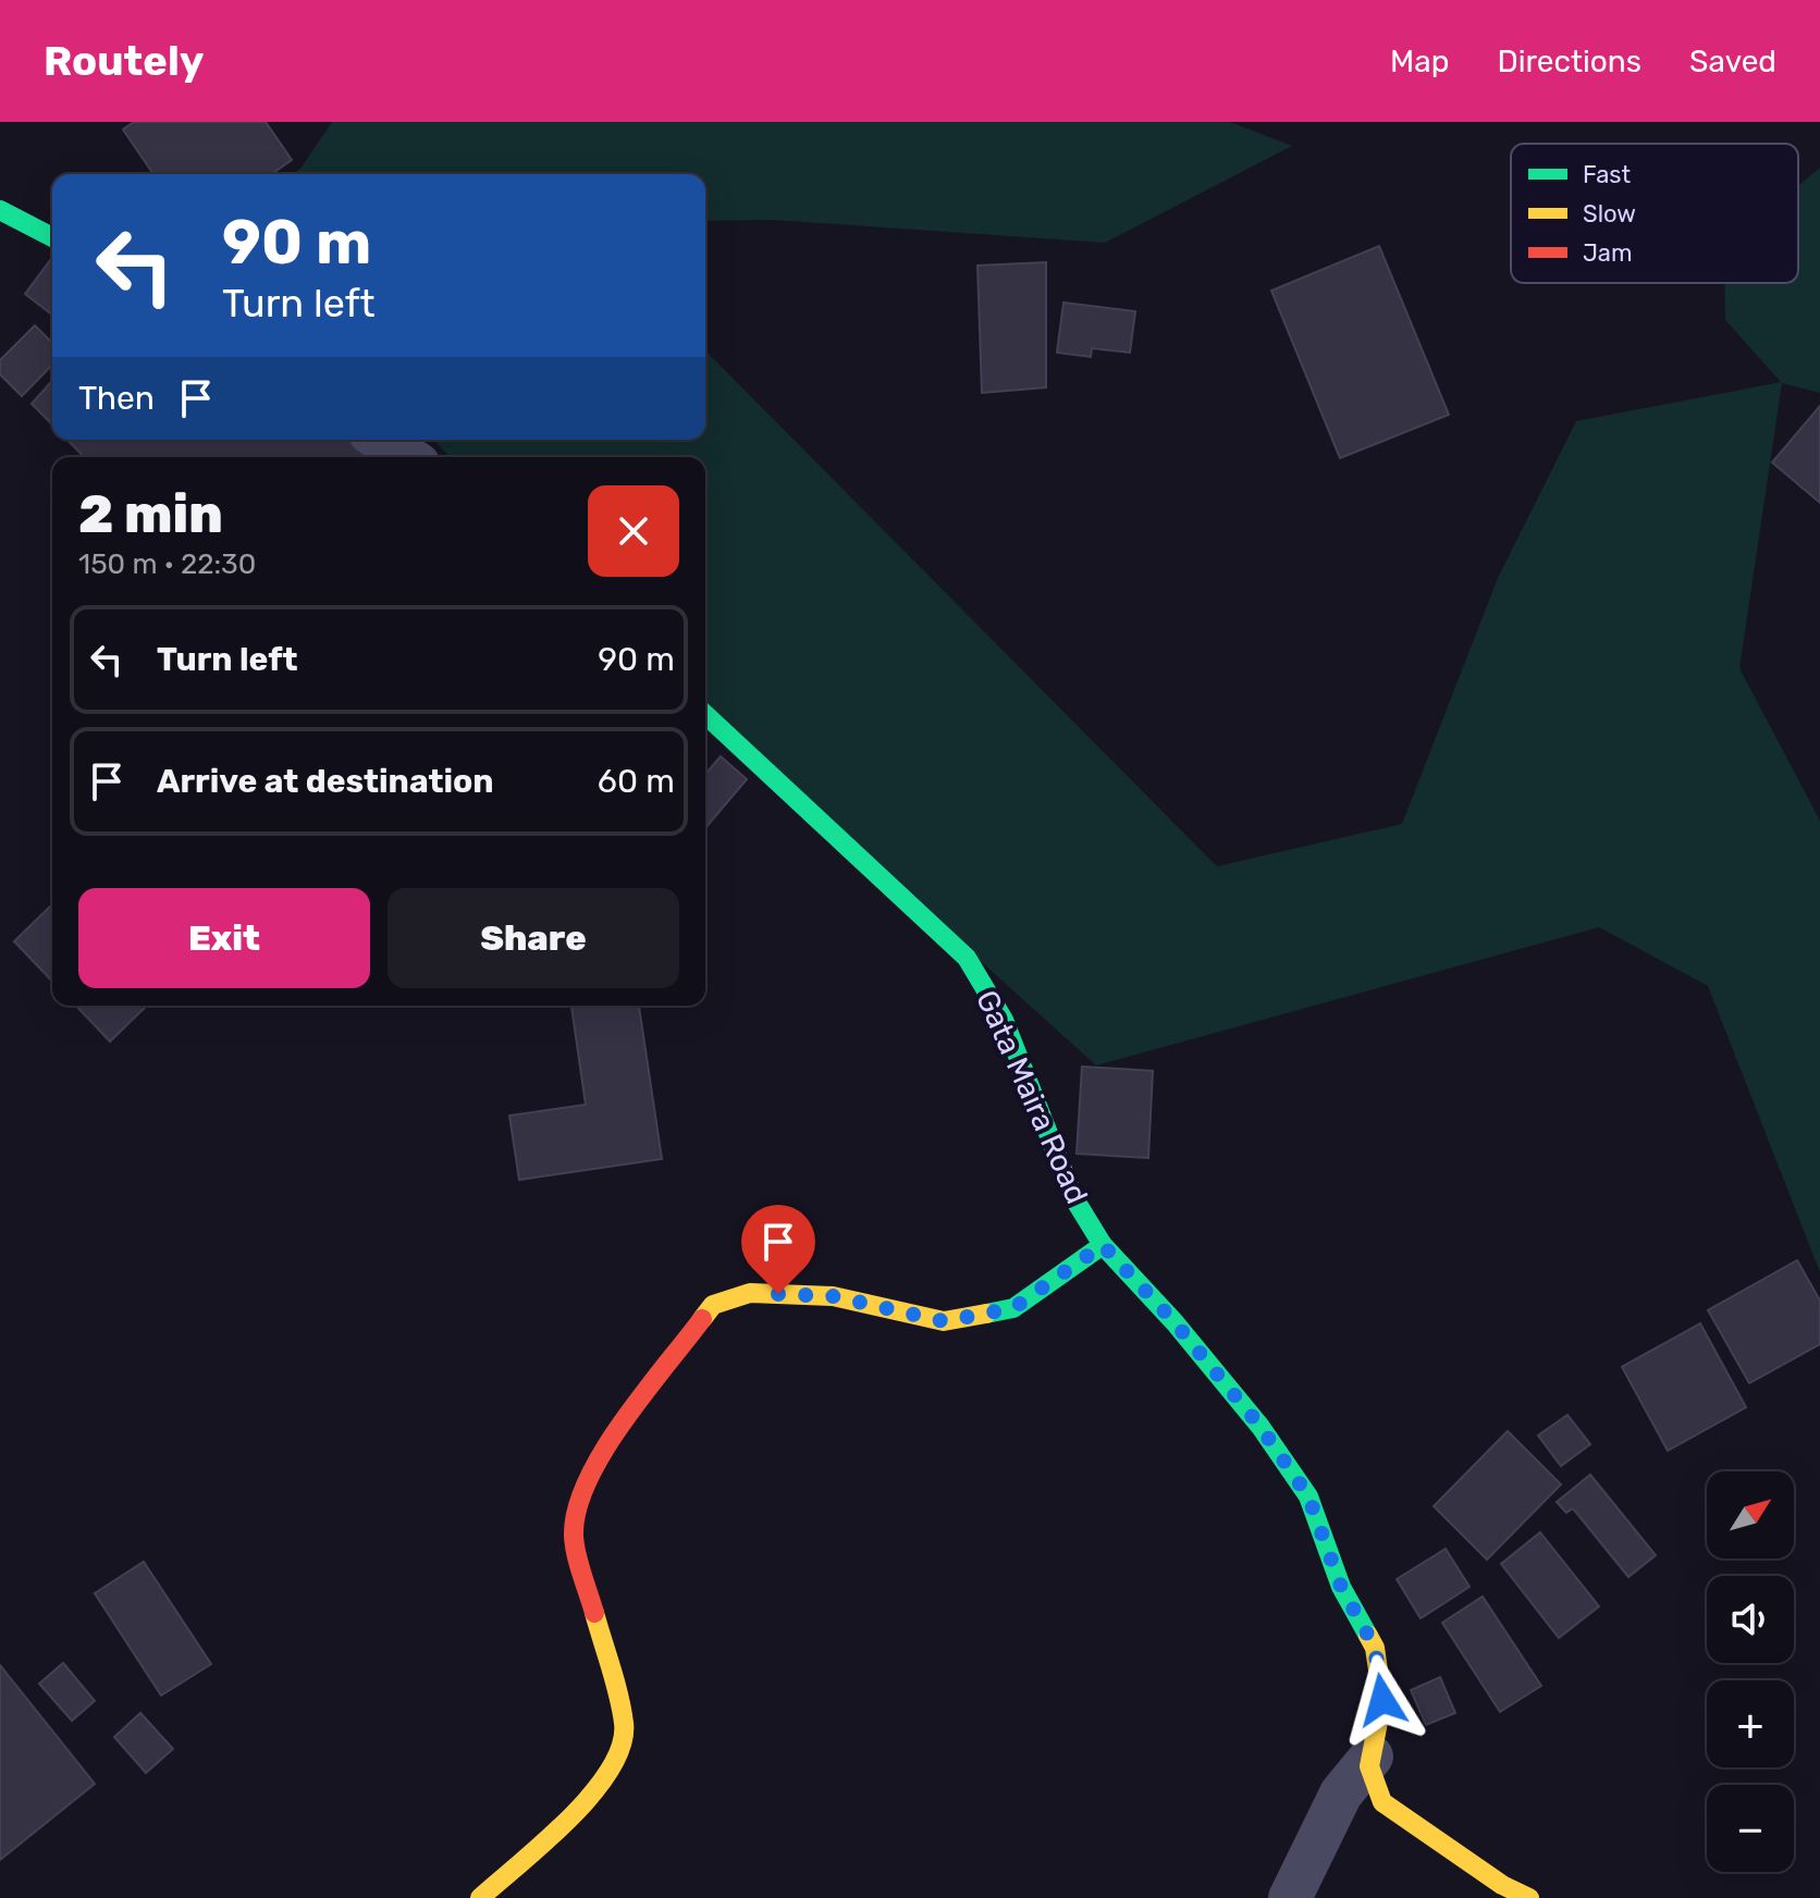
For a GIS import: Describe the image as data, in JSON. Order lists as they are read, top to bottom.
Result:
{
  "streets": {
    "street": ["Gata Maira Road"]
  },
  "legend": ["Fast", "Slow", "Jam"],
  "north": "top right",
  "page": {
    "header": "Routely",
    "nav": ["Map", "Directions", "Saved"],
    "turn": ["90 m", "Turn left"],
    "then": "Then",
    "heading": ["2 min", "150 m · 22:30"],
    "list": [
      {
        "name": "Turn left",
        "value": "90 m"
      },
      {
        "name": "Arrive at destination",
        "value": "60 m"
      }
    ],
    "buttons": ["Exit", "Share"],
    "map_buttons": ["+", "−"]
  }
}
